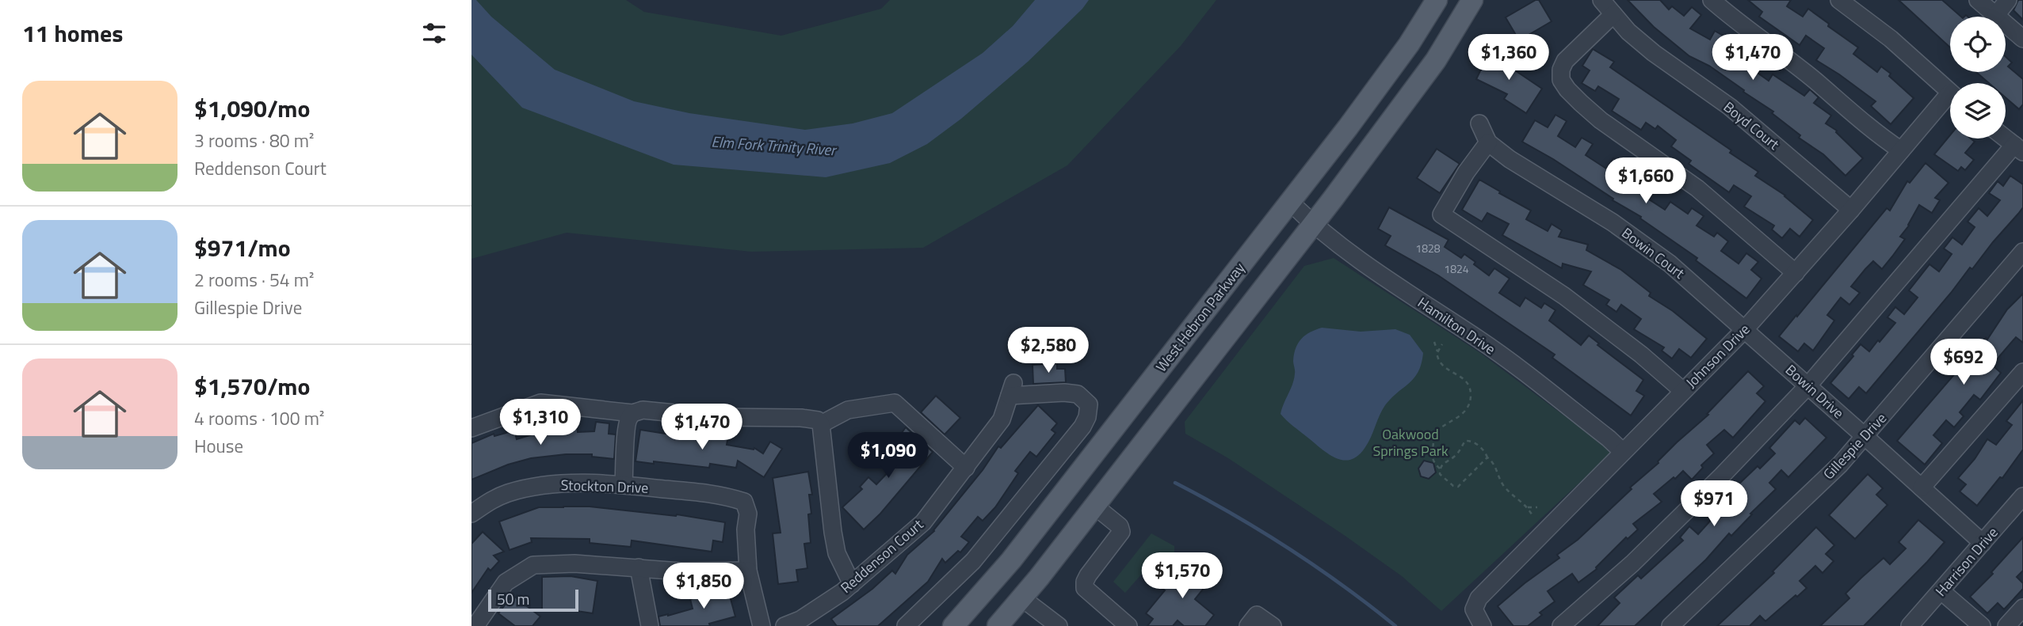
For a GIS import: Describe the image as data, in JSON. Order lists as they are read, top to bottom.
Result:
{
  "streets": {
    "main road": ["West Hebron Parkway"],
    "street": [
      "Boyd Court",
      "Bowin Court",
      "Hamilton Drive",
      "Johnson Drive",
      "Bowin Drive",
      "Gillespie Drive",
      "Stockton Drive",
      "Reddenson Court",
      "Harrison Drive"
    ]
  },
  "crossings": [
    ["Boyd Court", "Johnson Drive"],
    ["Bowin Court", "Johnson Drive"],
    ["Bowin Court", "Bowin Drive"],
    ["West Hebron Parkway", "Hamilton Drive"],
    ["Hamilton Drive", "Johnson Drive"],
    ["Johnson Drive", "Bowin Drive"],
    ["Bowin Drive", "Gillespie Drive"],
    ["Bowin Drive", "Harrison Drive"]
  ],
  "water": ["Elm Fork Trinity River"],
  "parks": ["Oakwood Springs Park"],
  "house_numbers": ["1828", "1824"],
  "scale_bar": "50 m",
  "page": {
    "heading": "11 homes",
    "price": [
      "$1,360",
      "$1,470",
      "$1,660",
      "$2,580",
      "$692",
      "$1,310",
      "$1,470",
      "$1,090",
      "$971",
      "$1,570",
      "$1,850"
    ],
    "list": [
      {
        "name": "$1,090/mo",
        "note": "3 rooms · 80 m² · Reddenson Court"
      },
      {
        "name": "$971/mo",
        "note": "2 rooms · 54 m² · Gillespie Drive"
      },
      {
        "name": "$1,570/mo",
        "note": "4 rooms · 100 m² · House"
      }
    ],
    "scale": "50 m"
  }
}
